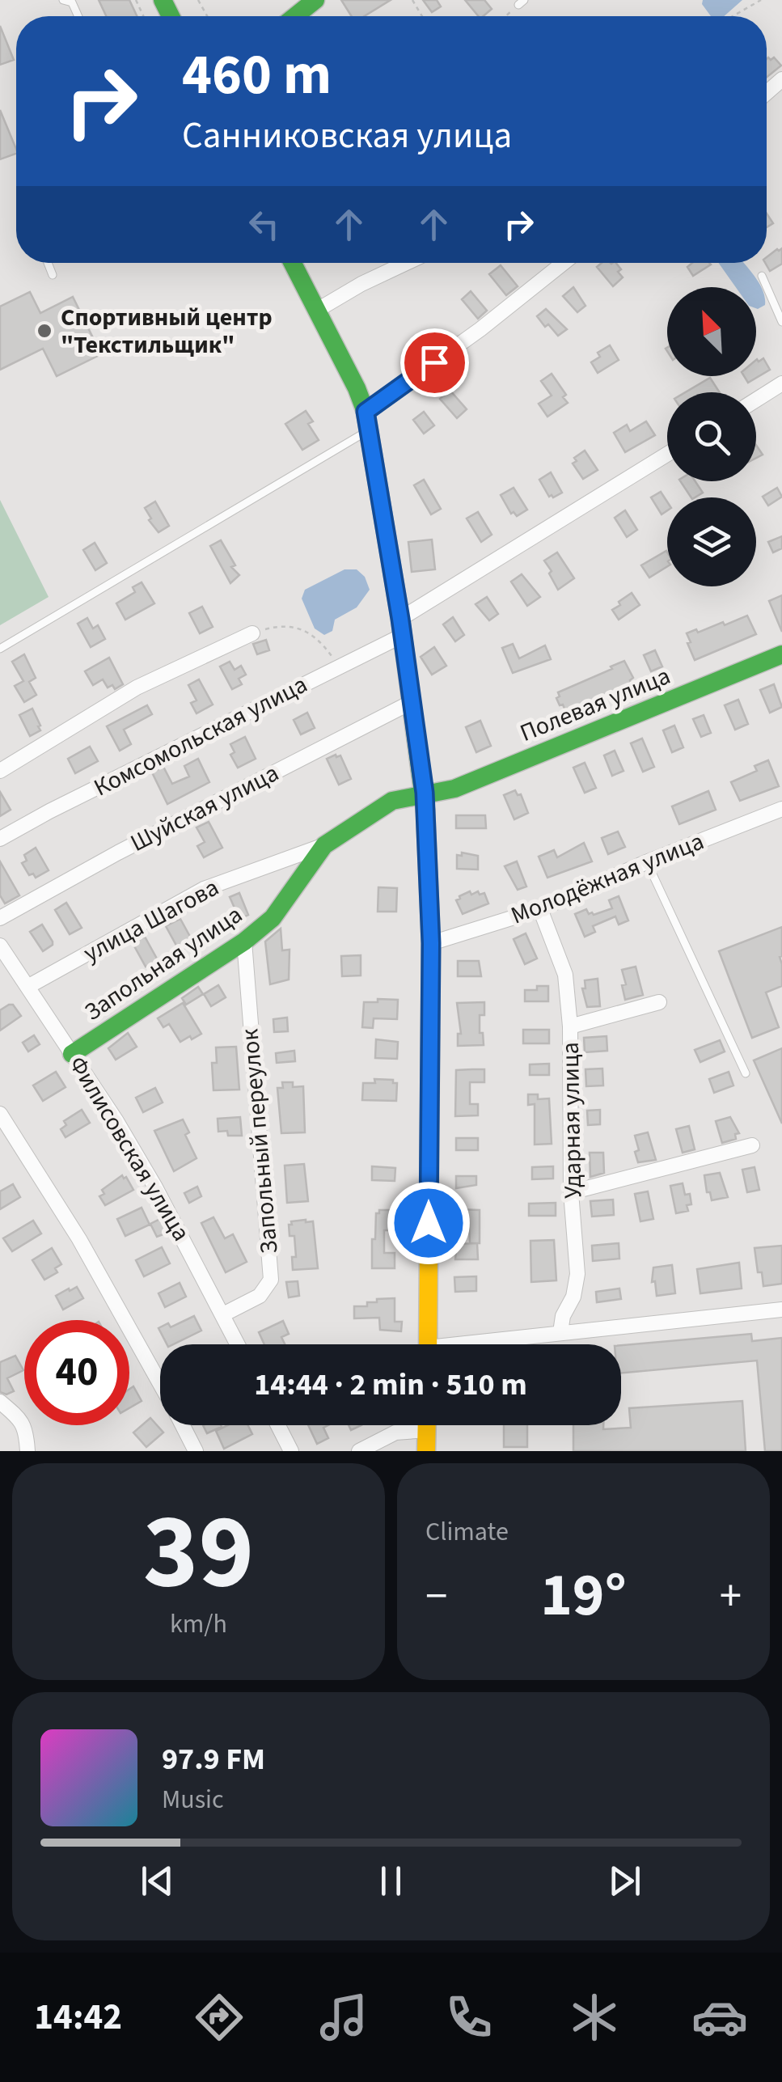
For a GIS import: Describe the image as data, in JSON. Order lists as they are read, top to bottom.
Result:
{
  "streets": {
    "street": [
      "Полевая улица",
      "Комсомольская улица",
      "Шуйская улица",
      "Молодёжная улица",
      "улица Шагова",
      "Запольная улица",
      "Ударная улица",
      "Запольный переулок",
      "Филисовская улица"
    ]
  },
  "crossings": [
    ["Полевая улица", "Запольная улица"],
    ["Молодёжная улица", "Ударная улица"],
    ["улица Шагова", "Запольная улица"],
    ["улица Шагова", "Филисовская улица"],
    ["Запольная улица", "Запольный переулок"],
    ["Запольная улица", "Филисовская улица"],
    ["Запольный переулок", "Филисовская улица"]
  ],
  "places": ["Спортивный центр \"Текстильщик\""],
  "north": "top left",
  "page": {
    "turn": ["460 m", "Санниковская улица"],
    "limit": "40",
    "trip": "14:44 · 2 min · 510 m",
    "tile": [
      ["39", "km/h"],
      "Climate"
    ],
    "heat": ["−", "19°", "+"],
    "song": ["97.9 FM", "Music"],
    "tabs": "14:42"
  }
}
